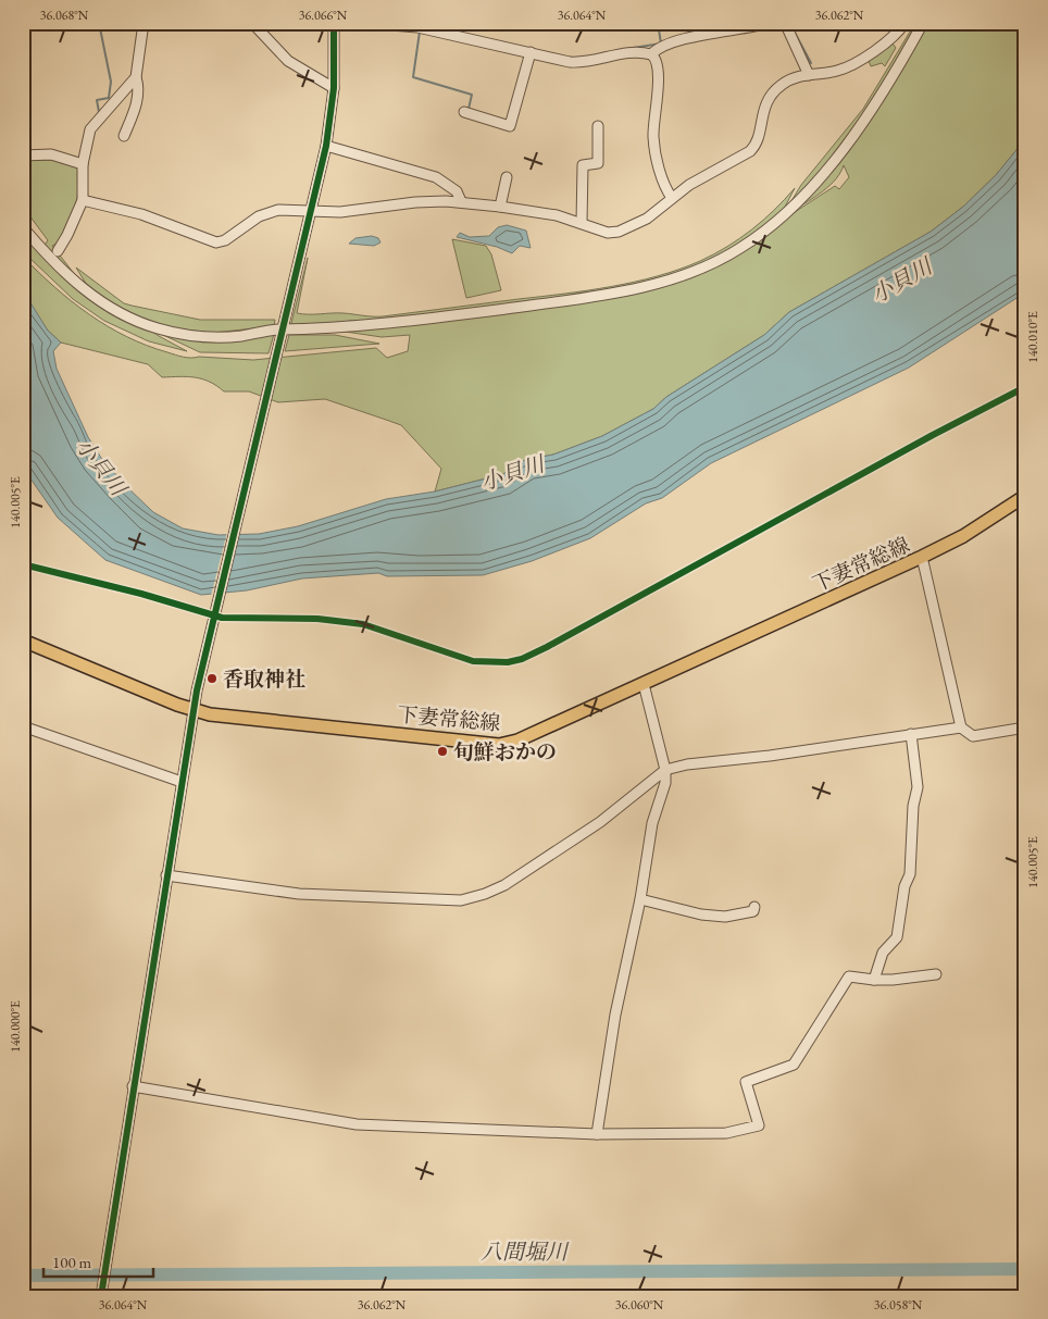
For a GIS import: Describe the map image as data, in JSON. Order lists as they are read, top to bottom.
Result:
{
  "streets": {
    "main road": ["下妻常総線"]
  },
  "water": ["小貝川", "八間堀川"],
  "places": ["香取神社", "旬鮮おかの"],
  "scale_bar": "100 m",
  "coordinates": [
    "36.068°N",
    "36.066°N",
    "36.064°N",
    "36.062°N",
    "140.010°E",
    "140.005°E",
    "140.000°E",
    "36.060°N",
    "36.058°N"
  ]
}
